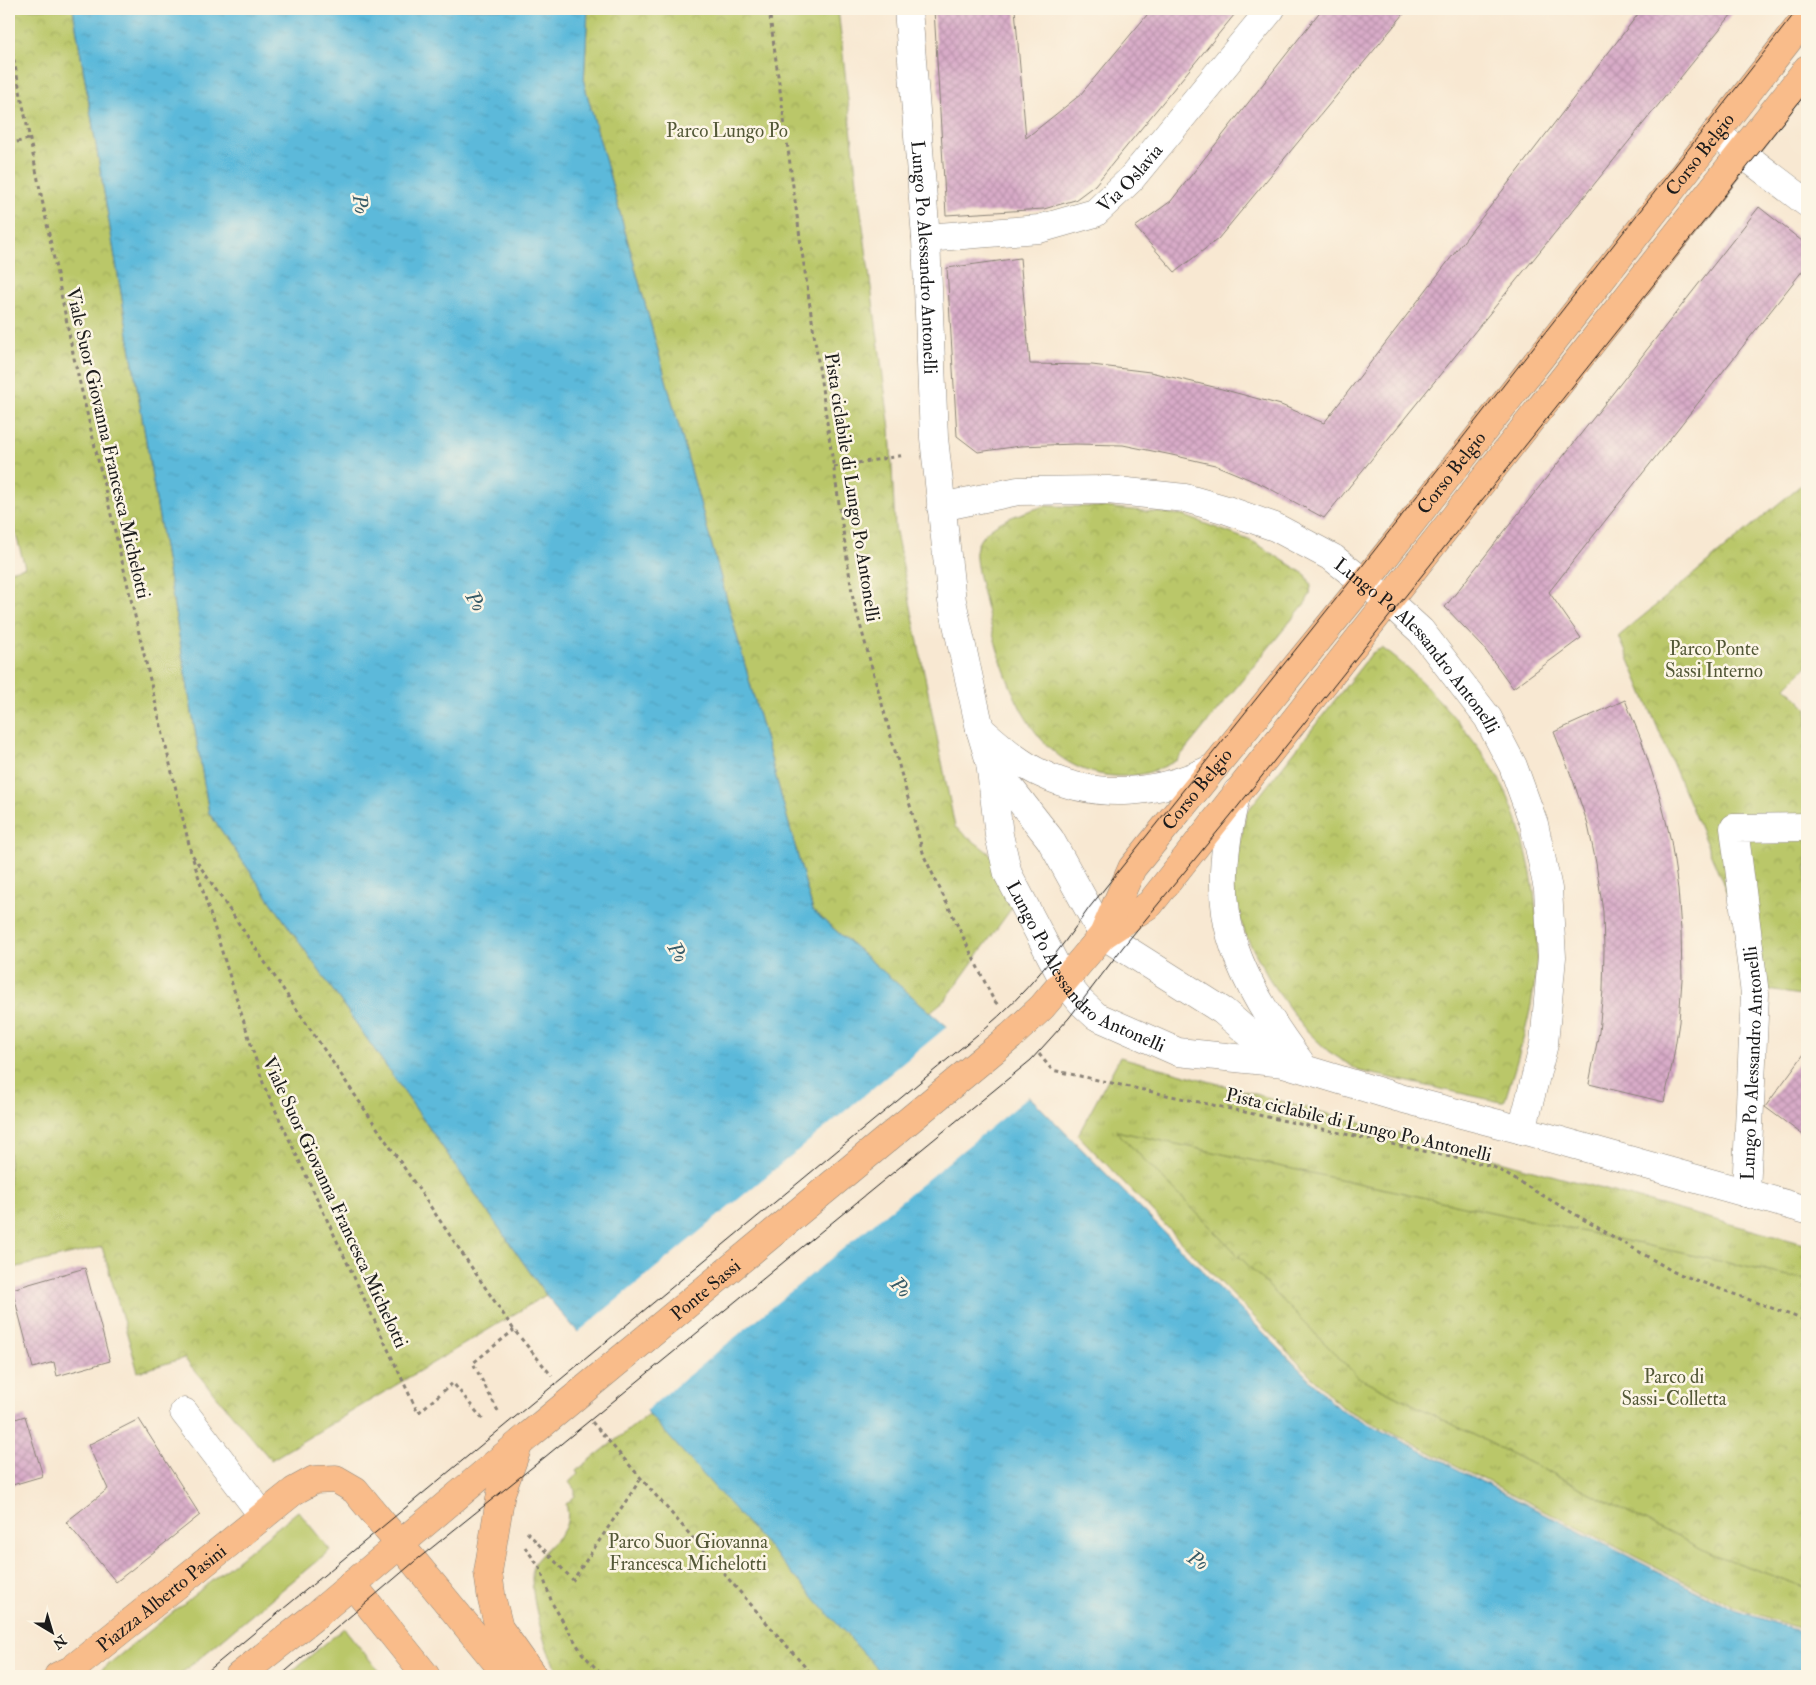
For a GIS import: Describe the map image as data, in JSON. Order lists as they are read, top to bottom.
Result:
{
  "streets": {
    "main road": ["Corso Belgio", "Ponte Sassi", "Piazza Alberto Pasini"],
    "street": ["Via Oslavia", "Lungo Po Alessandro Antonelli"],
    "path": ["Viale Suor Giovanna Francesca Michelotti", "Pista ciclabile di Lungo Po Antonelli"]
  },
  "crossings": [
    ["Corso Belgio", "Lungo Po Alessandro Antonelli"],
    ["Corso Belgio", "Pista ciclabile di Lungo Po Antonelli"],
    ["Corso Belgio", "Ponte Sassi"],
    ["Via Oslavia", "Lungo Po Alessandro Antonelli"],
    ["Pista ciclabile di Lungo Po Antonelli", "Ponte Sassi"],
    ["Ponte Sassi", "Piazza Alberto Pasini"]
  ],
  "water": ["Po"],
  "parks": [
    "Parco Lungo Po",
    "Parco Ponte Sassi Interno",
    "Parco di Sassi-Colletta",
    "Parco Suor Giovanna Francesca Michelotti"
  ],
  "north": "bottom right"
}
